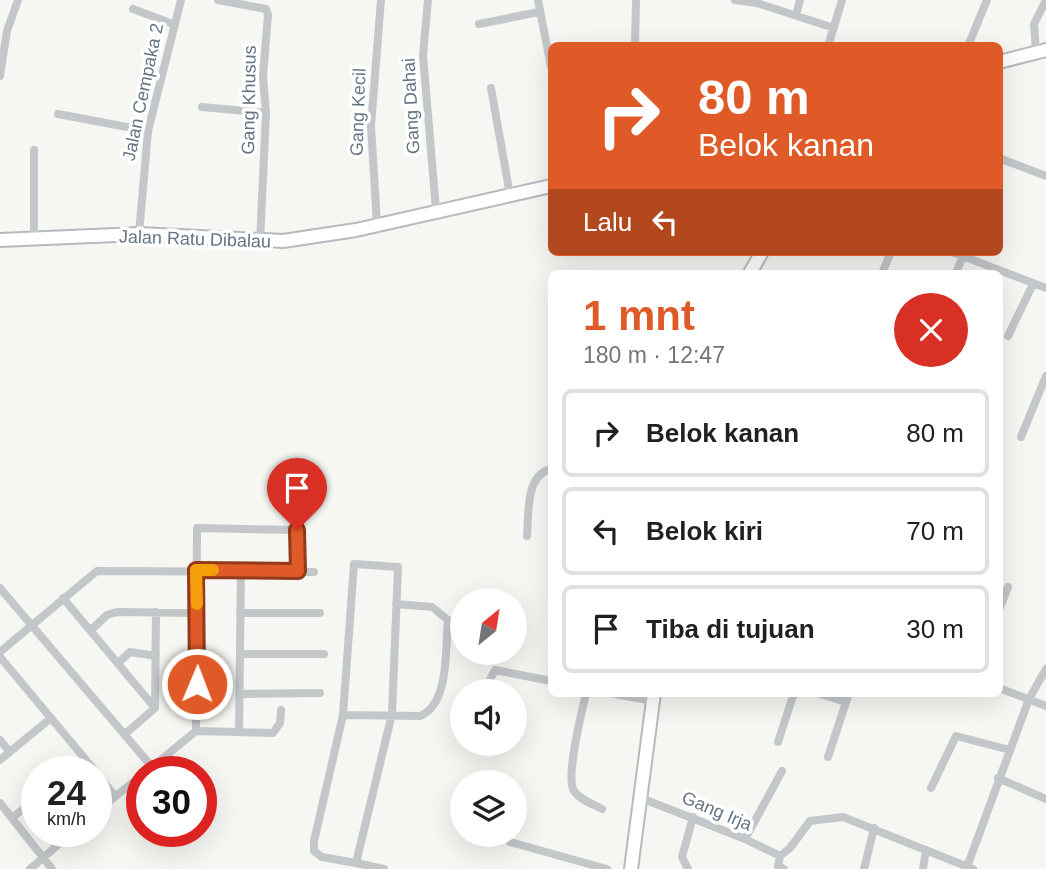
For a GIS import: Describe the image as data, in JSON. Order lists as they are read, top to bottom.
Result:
{
  "streets": {
    "main road": ["Jalan Ratu Dibalau"],
    "street": [
      "Jalan Cempaka 2",
      "Gang Khusus",
      "Gang Dahai",
      "Gang Kecil",
      "Gang Irja"
    ]
  },
  "crossings": [
    ["Jalan Cempaka 2", "Jalan Ratu Dibalau"],
    ["Gang Khusus", "Jalan Ratu Dibalau"],
    ["Gang Dahai", "Jalan Ratu Dibalau"],
    ["Gang Kecil", "Jalan Ratu Dibalau"]
  ],
  "north": "top right",
  "page": {
    "turn": ["80 m", "Belok kanan"],
    "then": "Lalu",
    "heading": ["1 mnt", "180 m · 12:47"],
    "list": [
      {
        "name": "Belok kanan",
        "value": "80 m"
      },
      {
        "name": "Belok kiri",
        "value": "70 m"
      },
      {
        "name": "Tiba di tujuan",
        "value": "30 m"
      }
    ],
    "speed": "24 km/h",
    "limit": "30"
  }
}
